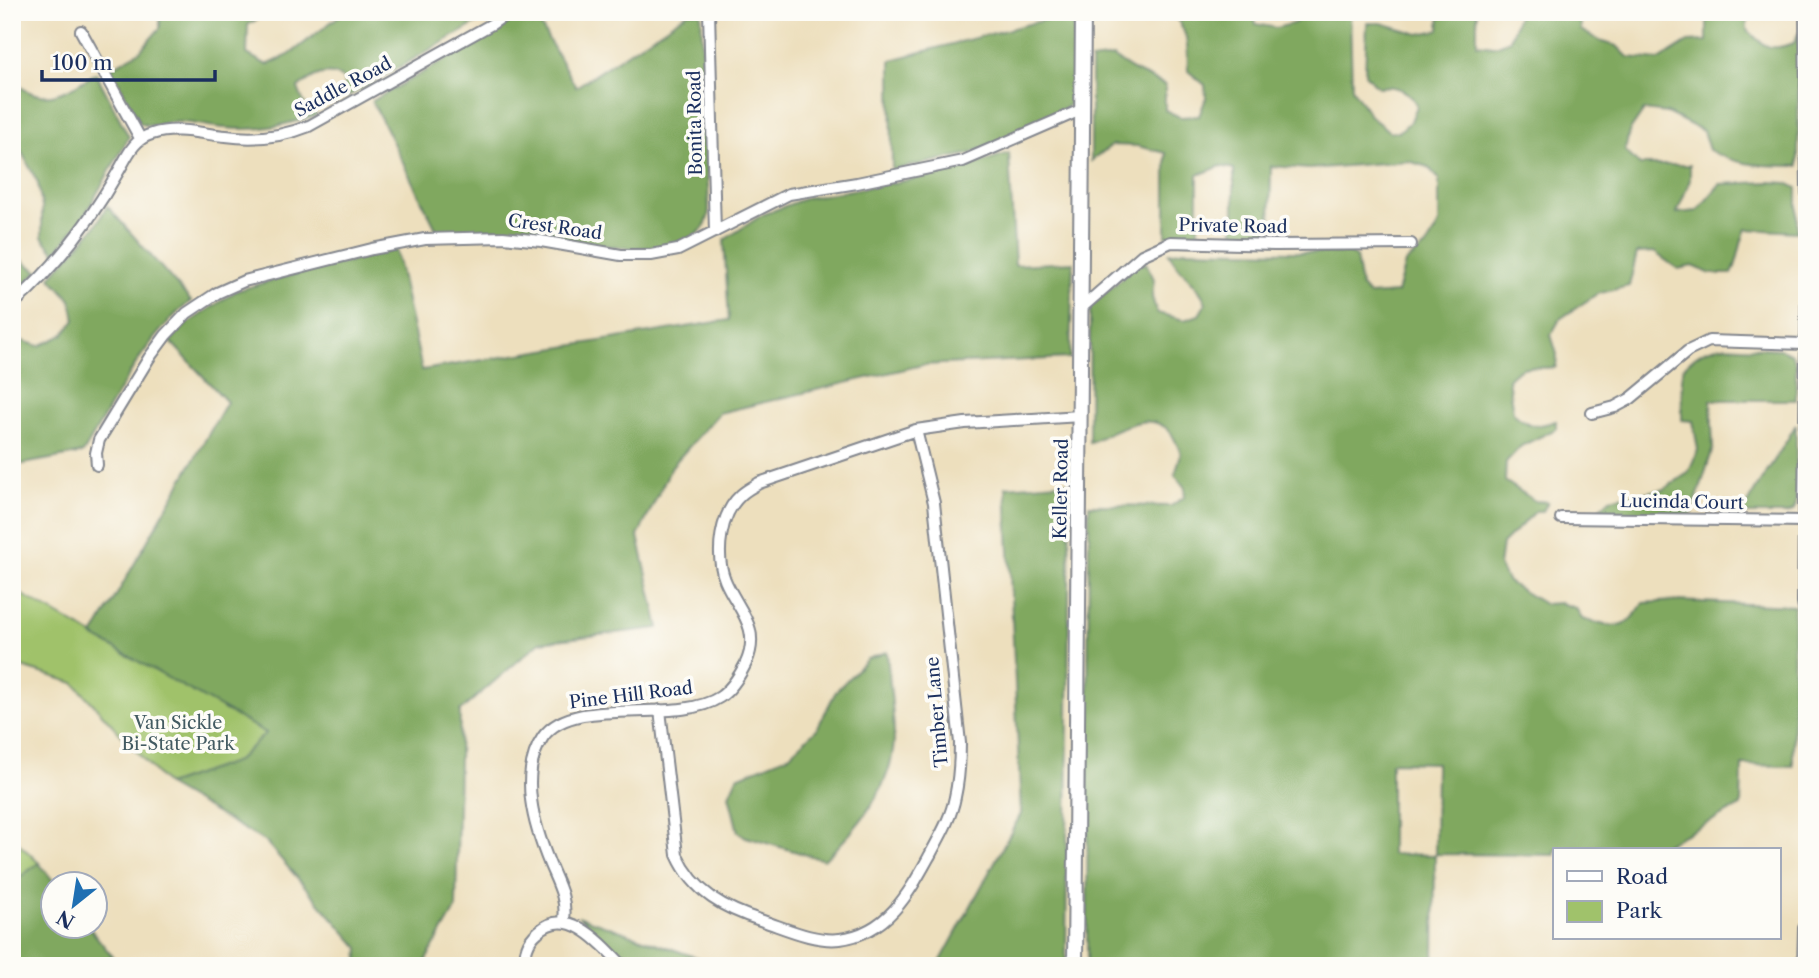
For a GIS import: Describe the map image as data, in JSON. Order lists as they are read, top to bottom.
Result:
{
  "streets": {
    "street": [
      "Saddle Road",
      "Bonita Road",
      "Private Road",
      "Crest Road",
      "Keller Road",
      "Lucinda Court",
      "Pine Hill Road",
      "Timber Lane"
    ]
  },
  "crossings": [
    ["Bonita Road", "Crest Road"],
    ["Private Road", "Keller Road"],
    ["Crest Road", "Keller Road"],
    ["Keller Road", "Pine Hill Road"],
    ["Pine Hill Road", "Timber Lane"]
  ],
  "parks": ["Van Sickle Bi-State Park"],
  "legend": ["Road", "Park"],
  "scale_bar": "100 m",
  "north": "bottom left"
}
